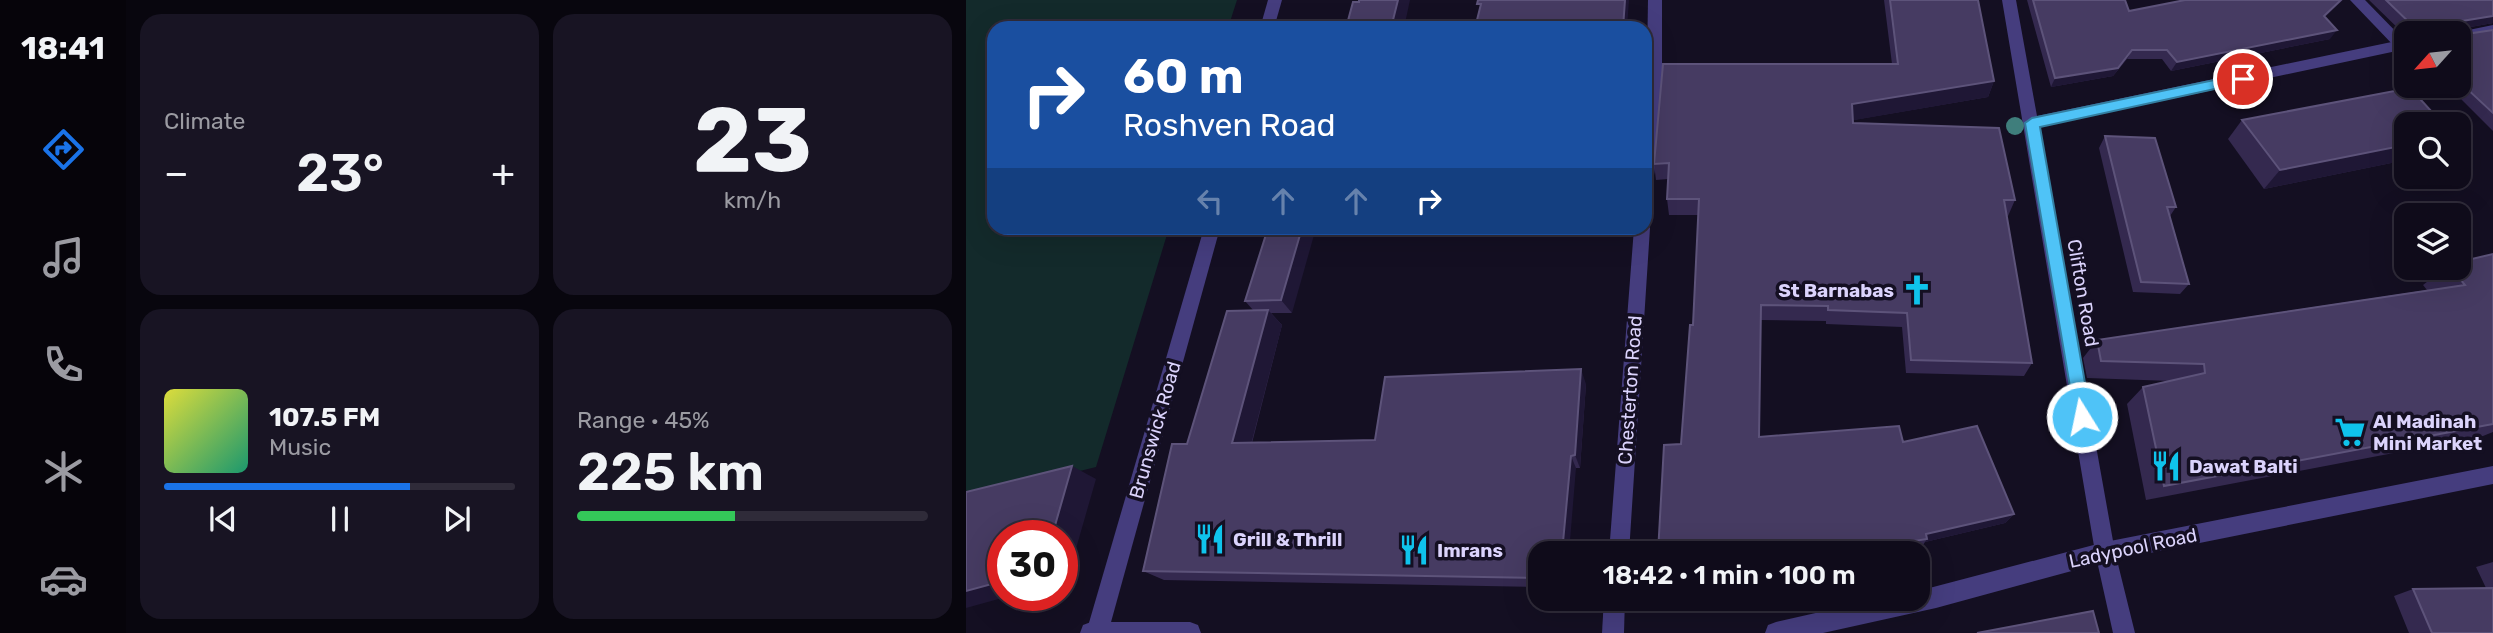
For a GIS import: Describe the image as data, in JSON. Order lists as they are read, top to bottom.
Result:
{
  "streets": {
    "street": [
      "Clifton Road",
      "Chesterton Road",
      "Brunswick Road",
      "Ladypool Road"
    ]
  },
  "crossings": [
    ["Clifton Road", "Ladypool Road"]
  ],
  "places": {
    "church": ["St Barnabas"],
    "supermarket": ["Al Madinah Mini Market"],
    "restaurant": ["Dawat Balti", "Grill & Thrill", "Imrans"]
  },
  "north": "bottom left",
  "page": {
    "tabs": "18:41",
    "tile": [
      "Climate",
      ["23", "km/h"],
      ["Range · 45%", "225 km"]
    ],
    "turn": ["60 m", "Roshven Road"],
    "heat": ["−", "23°", "+"],
    "song": ["107.5 FM", "Music"],
    "limit": "30",
    "trip": "18:42 · 1 min · 100 m"
  }
}
